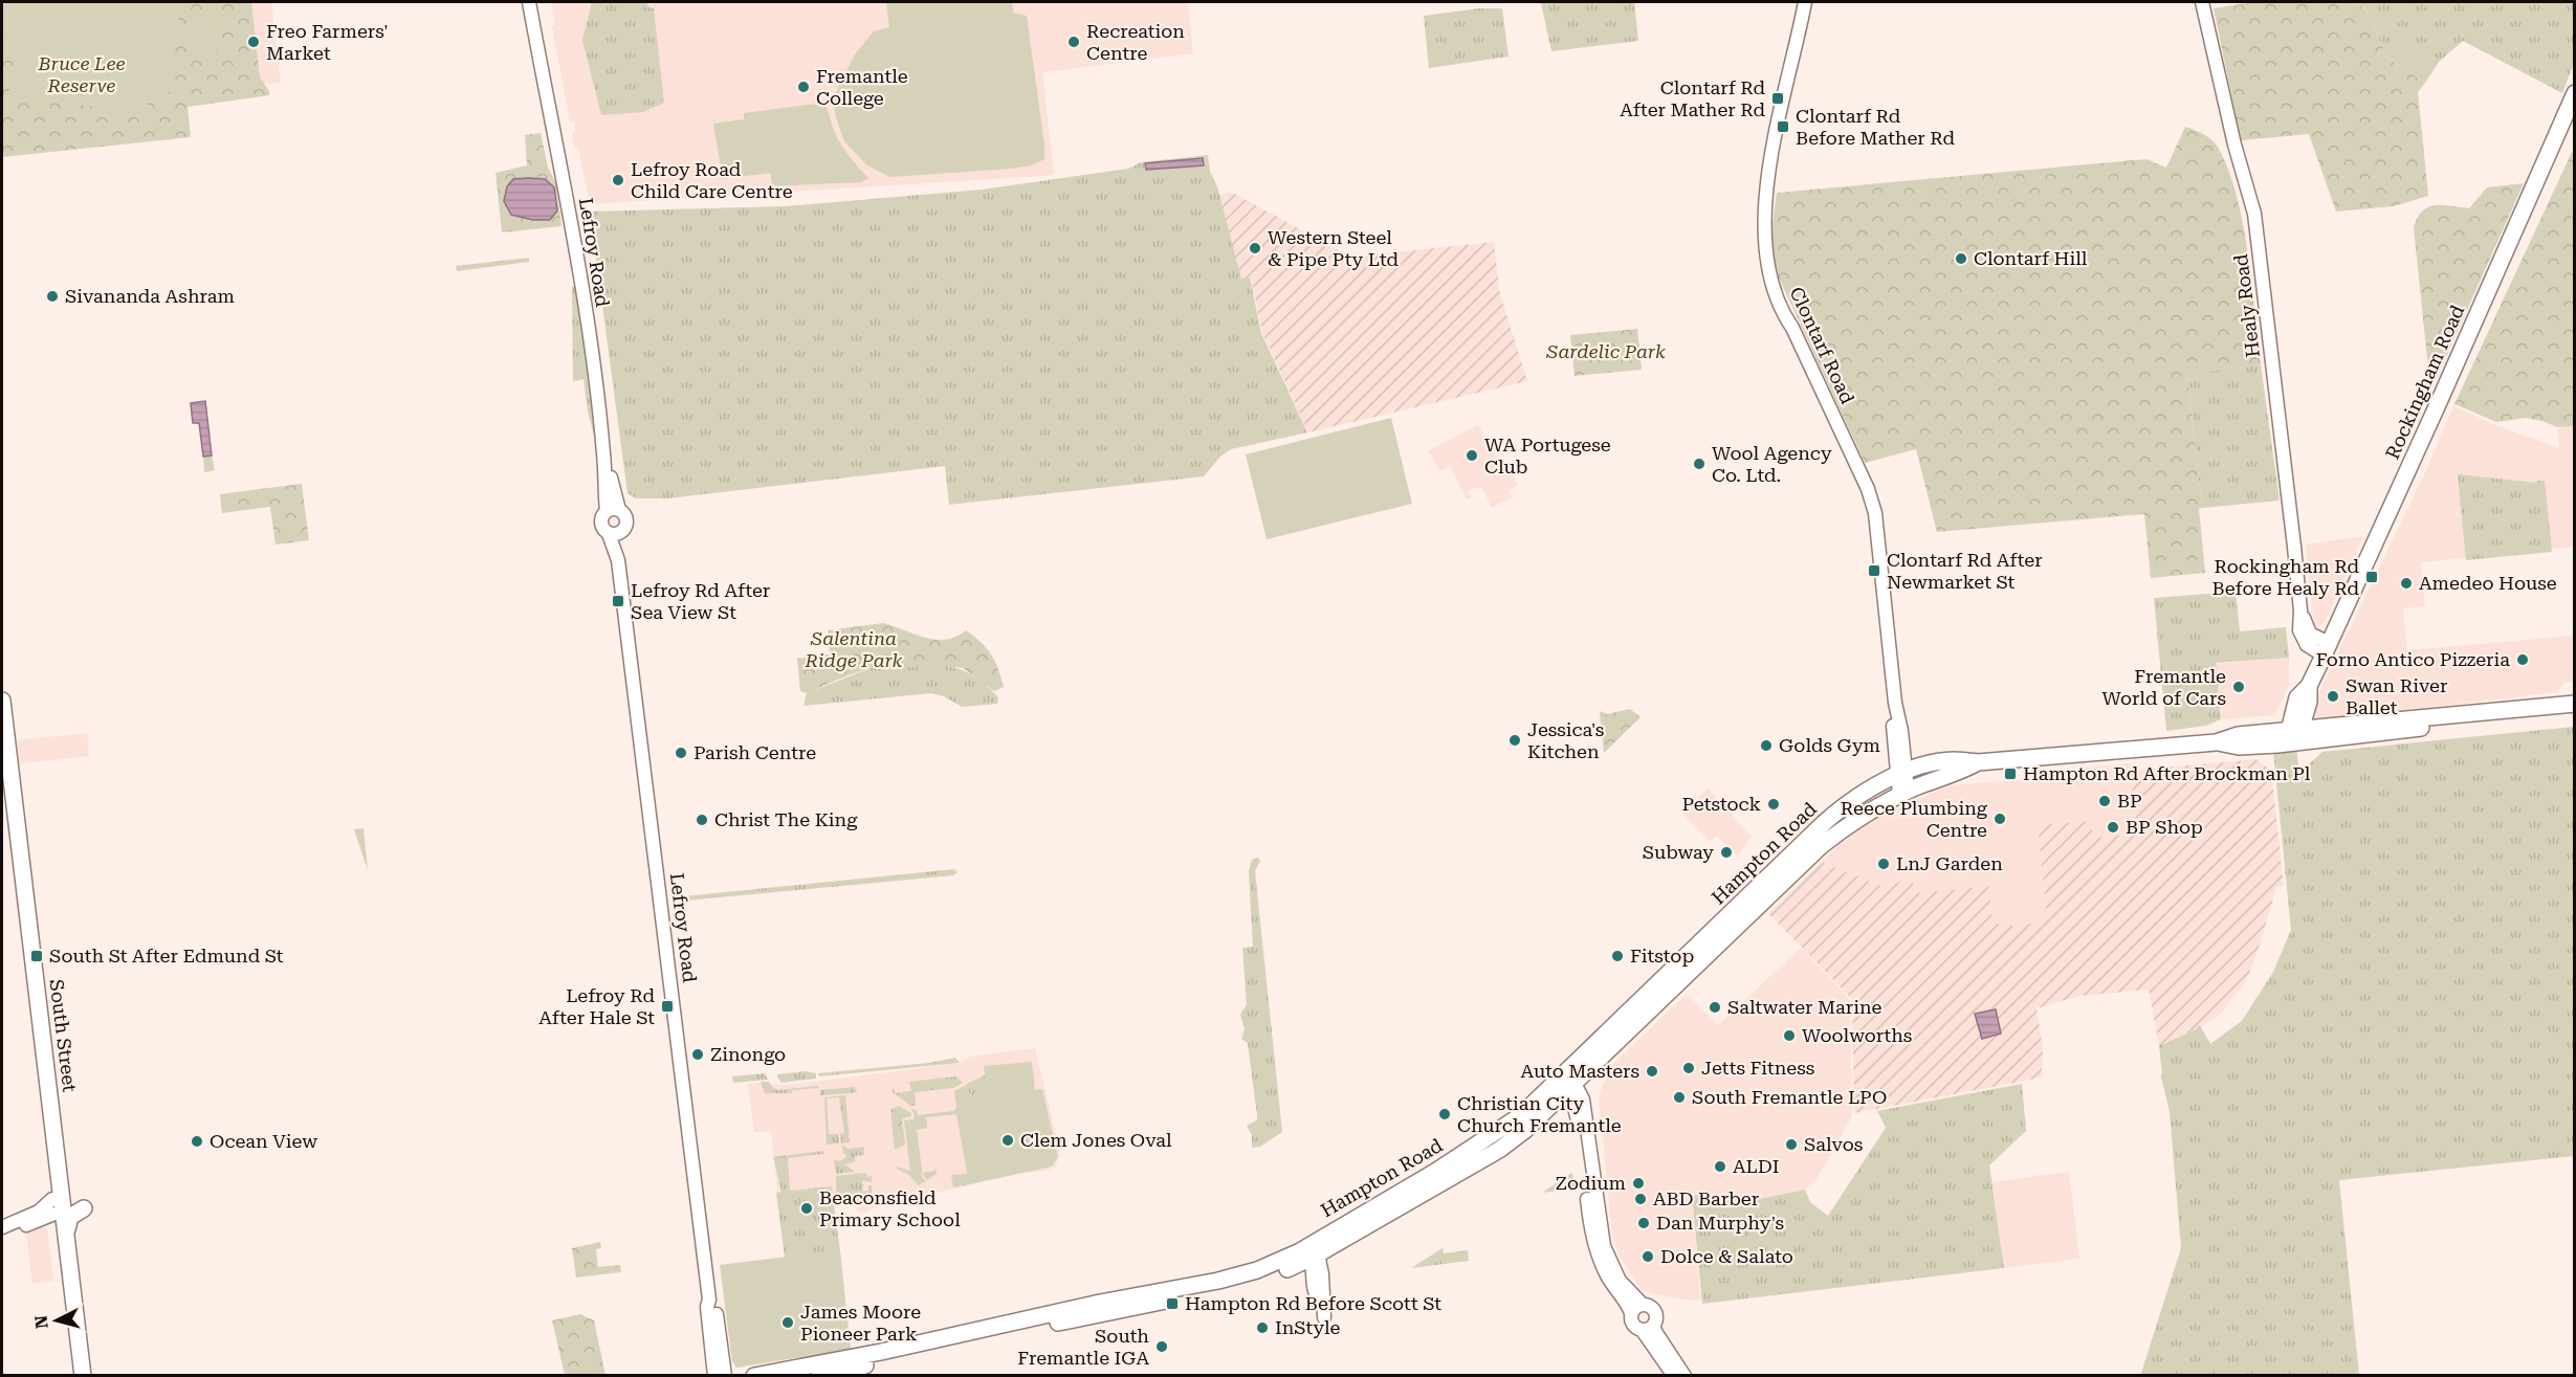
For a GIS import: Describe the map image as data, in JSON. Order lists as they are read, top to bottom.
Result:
{
  "streets": {
    "main road": ["Rockingham Road", "Hampton Road", "South Street"],
    "street": ["Lefroy Road", "Healy Road", "Clontarf Road"]
  },
  "crossings": [
    ["Healy Road", "Rockingham Road"],
    ["Clontarf Road", "Hampton Road"],
    ["Rockingham Road", "Hampton Road"]
  ],
  "parks": ["Bruce Lee Reserve", "Sardelic Park", "Salentina Ridge Park"],
  "places": {
    "other": [
      "Freo Farmers' Market",
      "Recreation Centre",
      "Fremantle College",
      "Lefroy Road Child Care Centre",
      "Western Steel & Pipe Pty Ltd",
      "Clontarf Hill",
      "Sivananda Ashram",
      "WA Portugese Club",
      "Wool Agency Co. Ltd.",
      "Amedeo House",
      "Forno Antico Pizzeria",
      "Fremantle World of Cars",
      "Swan River Ballet",
      "Jessica's Kitchen",
      "Golds Gym",
      "Parish Centre",
      "BP",
      "Petstock",
      "Reece Plumbing Centre",
      "Christ The King",
      "BP Shop",
      "Subway",
      "LnJ Garden",
      "Fitstop",
      "Saltwater Marine",
      "Woolworths",
      "Zinongo",
      "Jetts Fitness",
      "Auto Masters",
      "South Fremantle LPO",
      "Christian City Church Fremantle",
      "Clem Jones Oval",
      "Ocean View",
      "Salvos",
      "ALDI",
      "Zodium",
      "ABD Barber",
      "Beaconsfield Primary School",
      "Dan Murphy's",
      "Dolce & Salato",
      "James Moore Pioneer Park",
      "InStyle",
      "South Fremantle IGA"
    ],
    "transit": [
      "Clontarf Rd After Mather Rd",
      "Clontarf Rd Before Mather Rd",
      "Clontarf Rd After Newmarket St",
      "Rockingham Rd Before Healy Rd",
      "Lefroy Rd After Sea View St",
      "Hampton Rd After Brockman Pl",
      "South St After Edmund St",
      "Lefroy Rd After Hale St",
      "Hampton Rd Before Scott St"
    ]
  },
  "north": "left"
}
